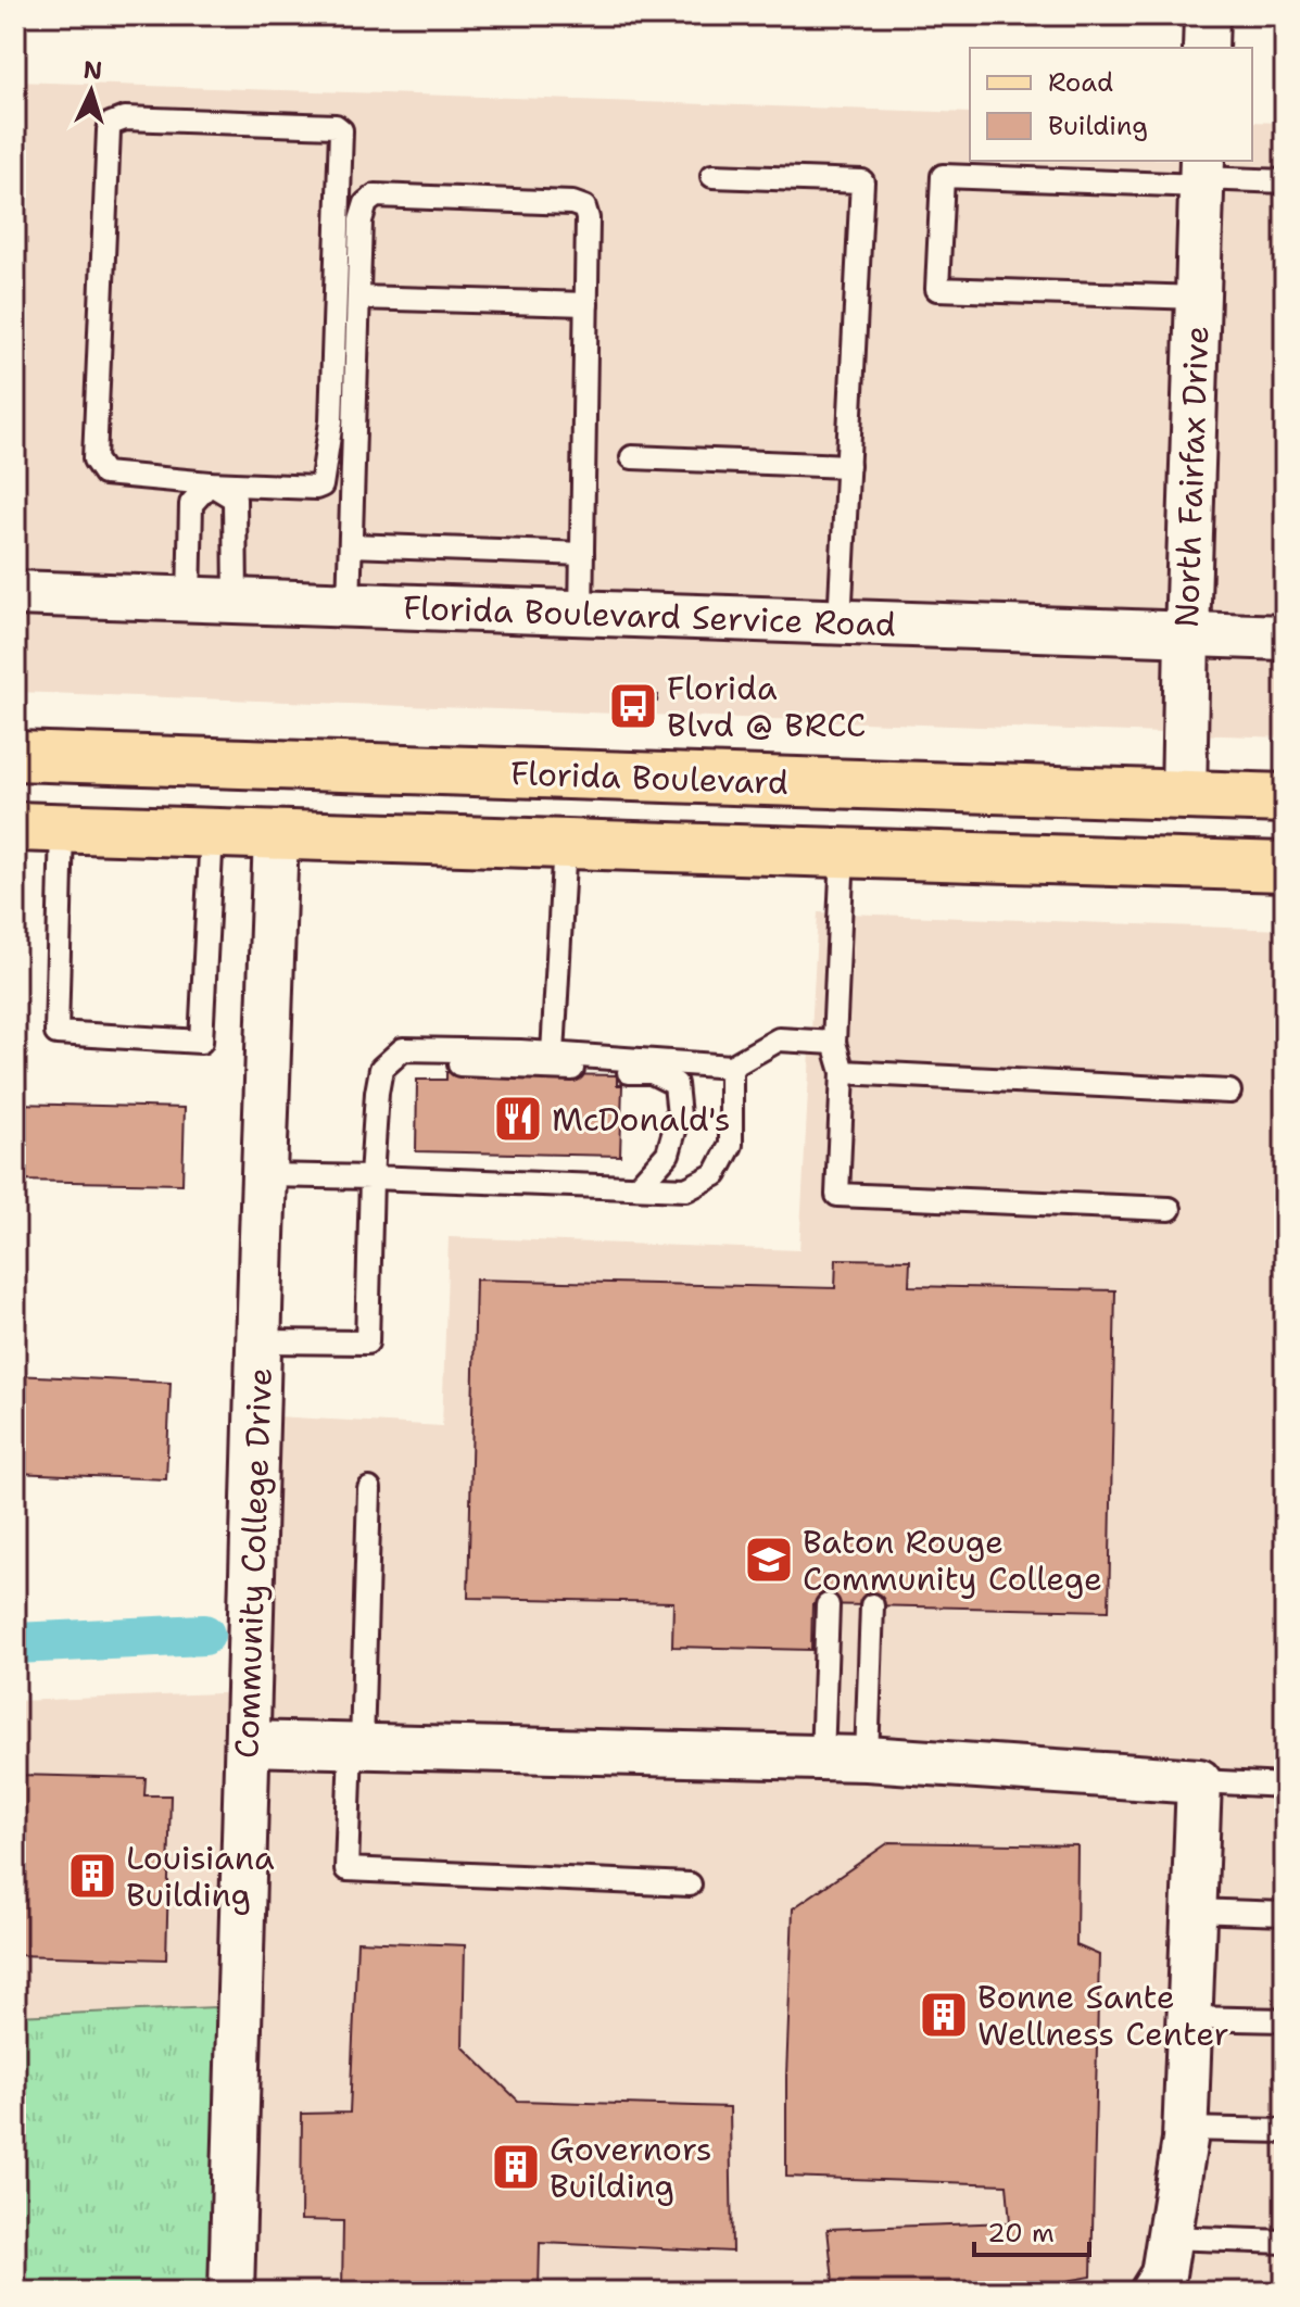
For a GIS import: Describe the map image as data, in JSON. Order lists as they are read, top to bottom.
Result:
{
  "streets": {
    "main road": ["Florida Boulevard"],
    "street": ["North Fairfax Drive", "Florida Boulevard Service Road", "Community College Drive"]
  },
  "crossings": [
    ["North Fairfax Drive", "Florida Boulevard Service Road"],
    ["North Fairfax Drive", "Florida Boulevard"],
    ["Florida Boulevard", "Community College Drive"]
  ],
  "places": {
    "bus stop": ["Florida Blvd @ BRCC"],
    "restaurant": ["McDonald's"],
    "school or university": ["Baton Rouge Community College"],
    "building": ["Louisiana Building", "Bonne Sante Wellness Center", "Governors Building"]
  },
  "legend": ["Road", "Building"],
  "scale_bar": "20 m",
  "north": "top"
}
